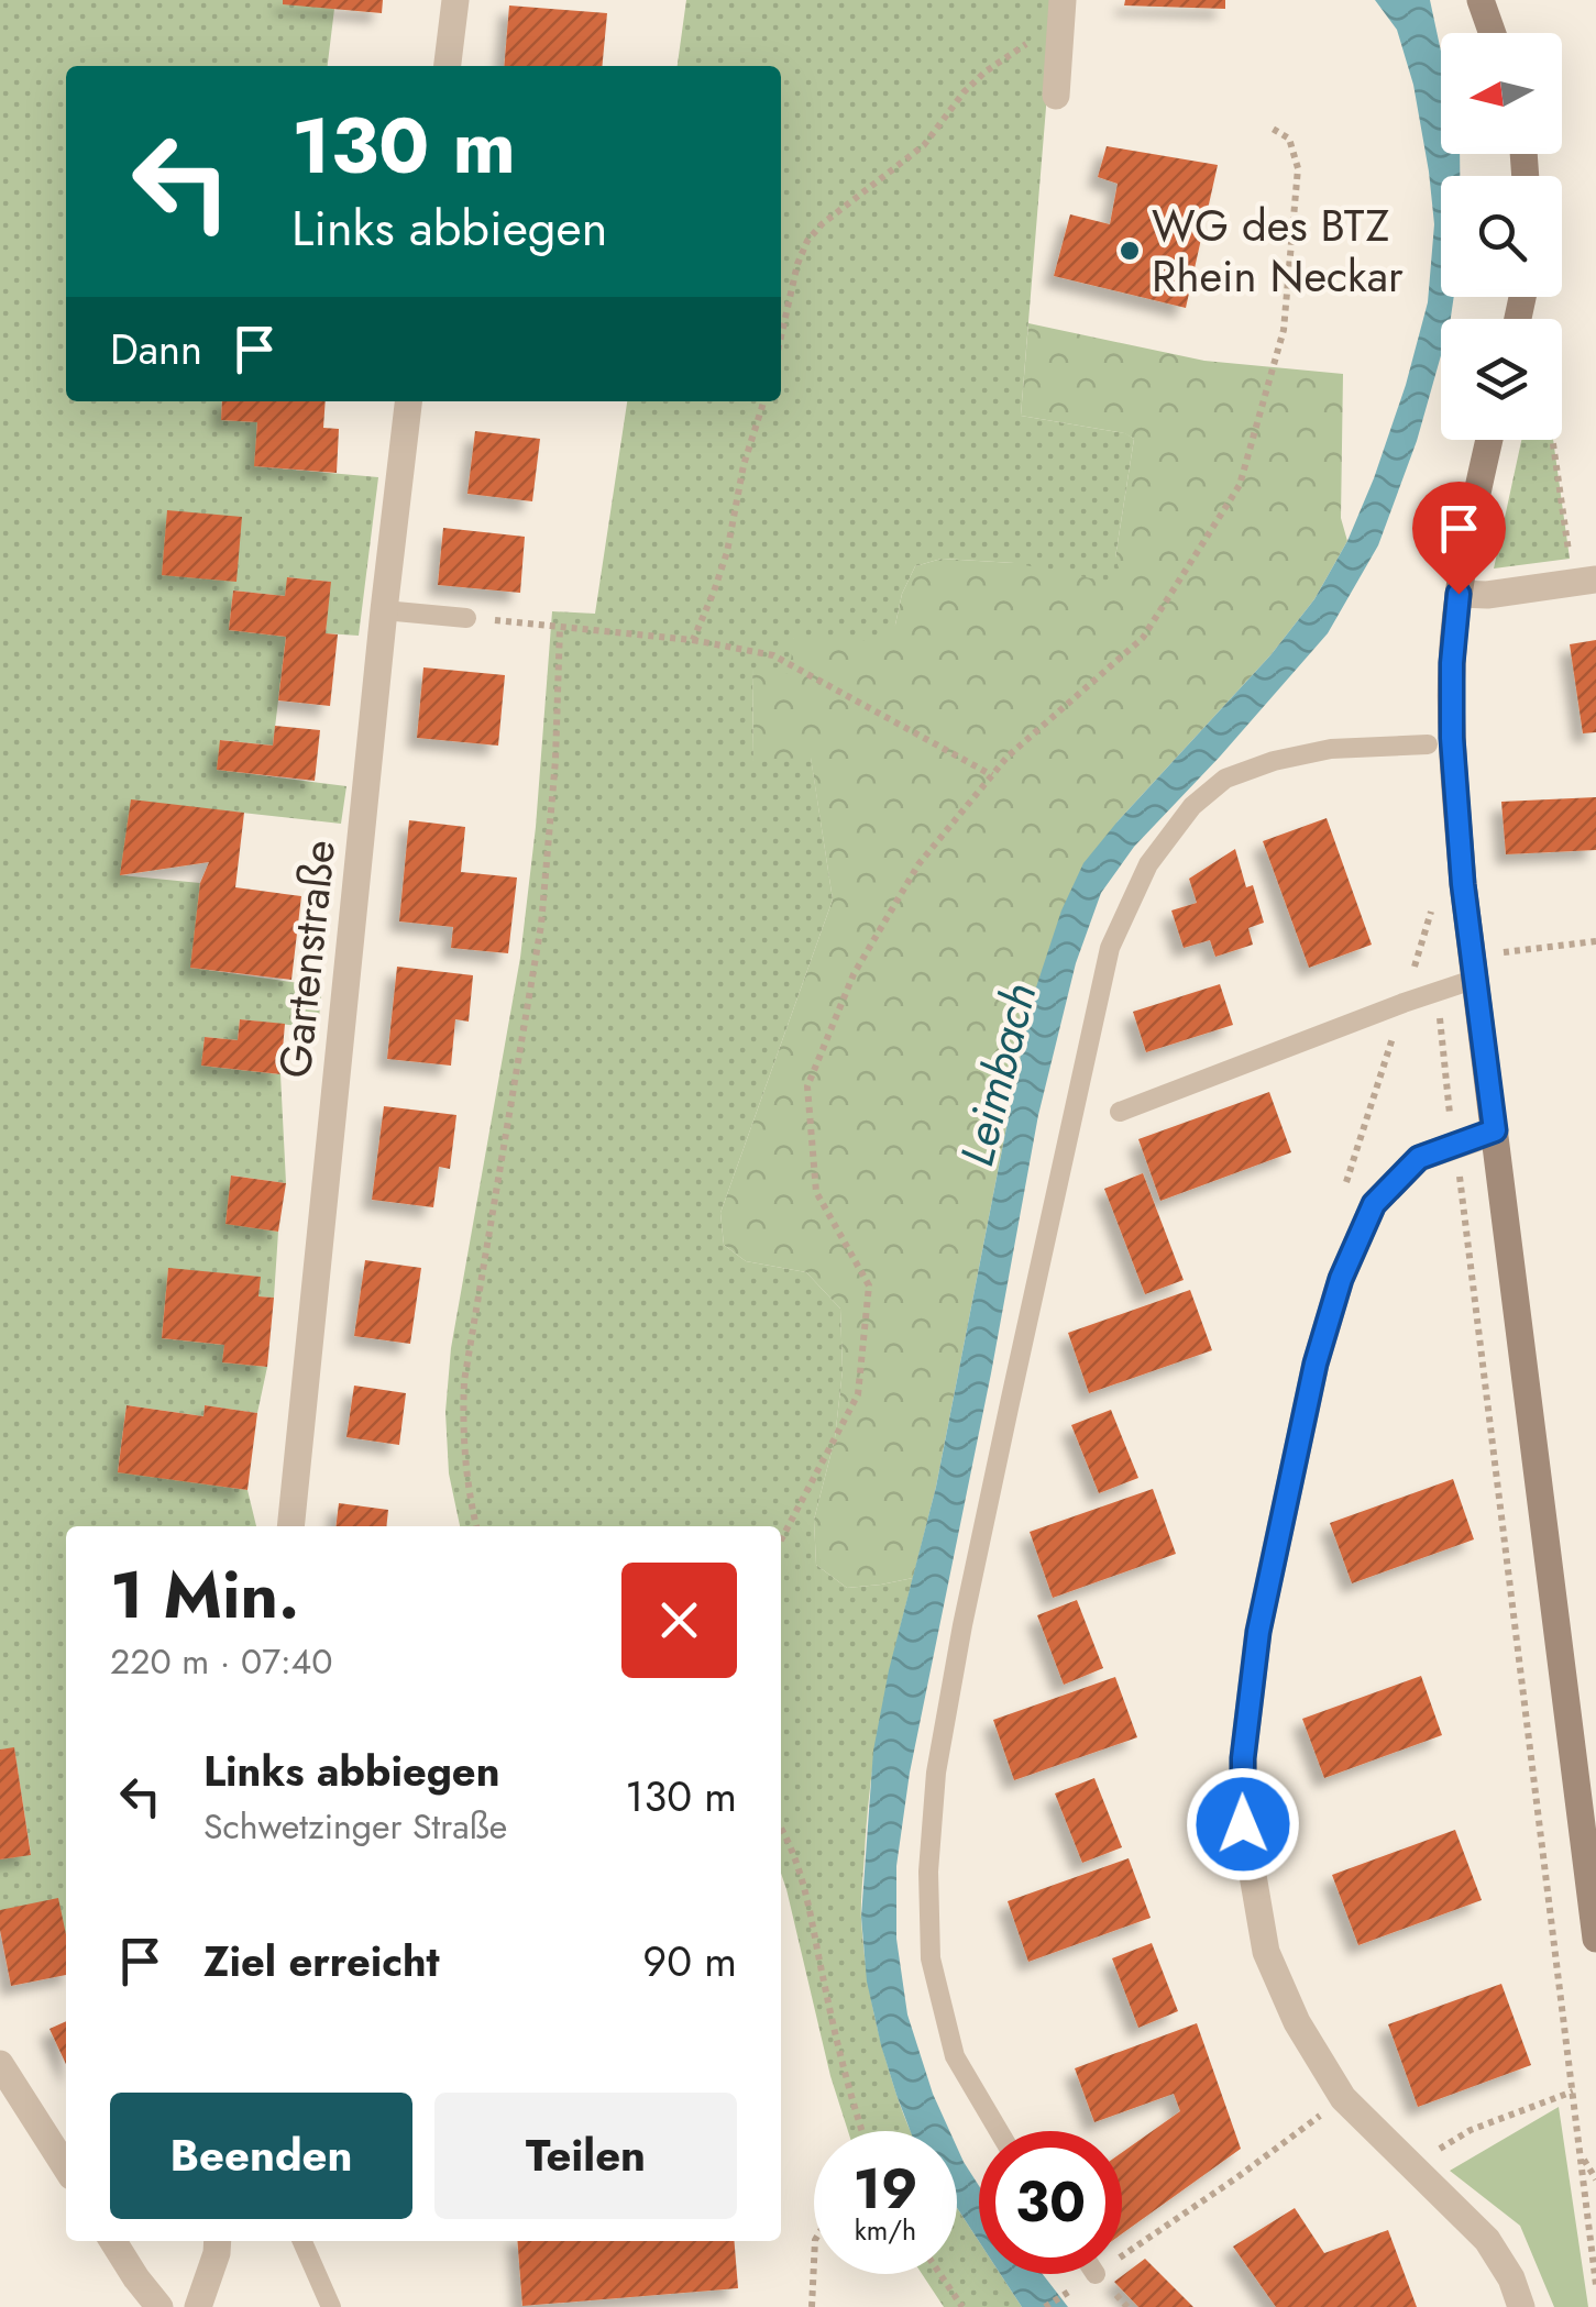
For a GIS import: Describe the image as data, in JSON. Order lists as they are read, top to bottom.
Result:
{
  "streets": {
    "street": ["Gartenstraße"]
  },
  "water": ["Leimbach"],
  "places": ["WG des BTZ Rhein Neckar"],
  "north": "left",
  "page": {
    "turn": ["130 m", "Links abbiegen"],
    "then": "Dann",
    "heading": ["1 Min.", "220 m · 07:40"],
    "list": [
      {
        "name": "Links abbiegen",
        "note": "Schwetzinger Straße",
        "value": "130 m"
      },
      {
        "name": "Ziel erreicht",
        "value": "90 m"
      }
    ],
    "buttons": ["Beenden", "Teilen"],
    "speed": "19 km/h",
    "limit": "30"
  }
}
